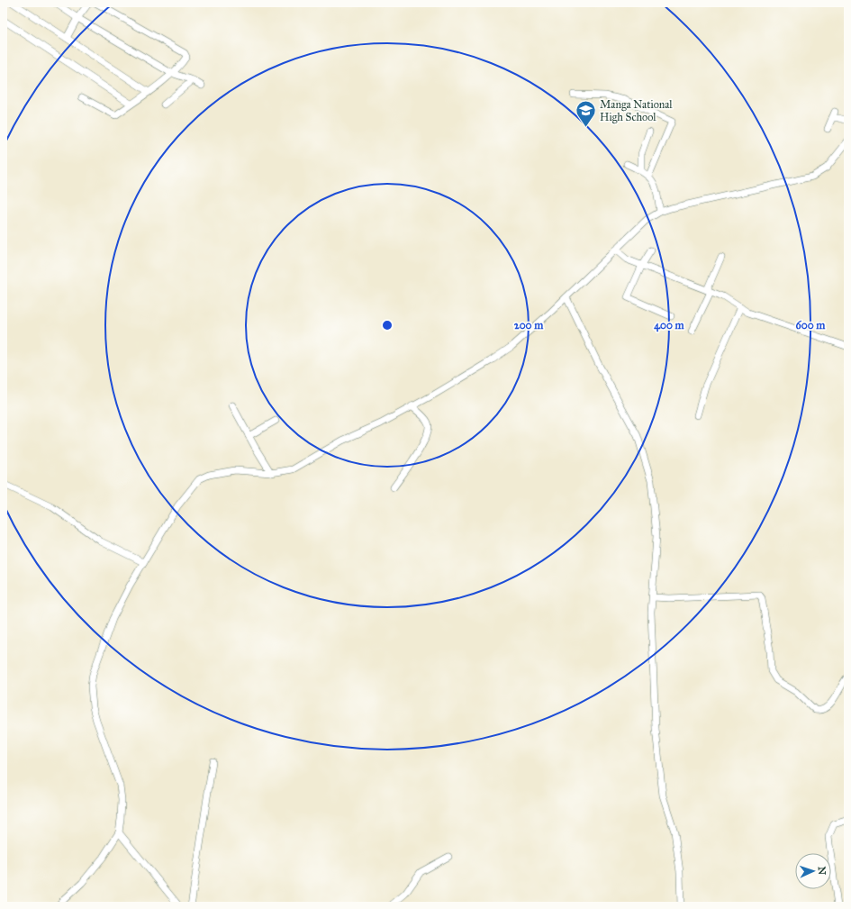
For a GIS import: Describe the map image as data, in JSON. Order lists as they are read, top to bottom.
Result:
{
  "places": {
    "school or university": ["Manga National High School"]
  },
  "north": "right",
  "rings": ["200 m", "400 m", "600 m"]
}
